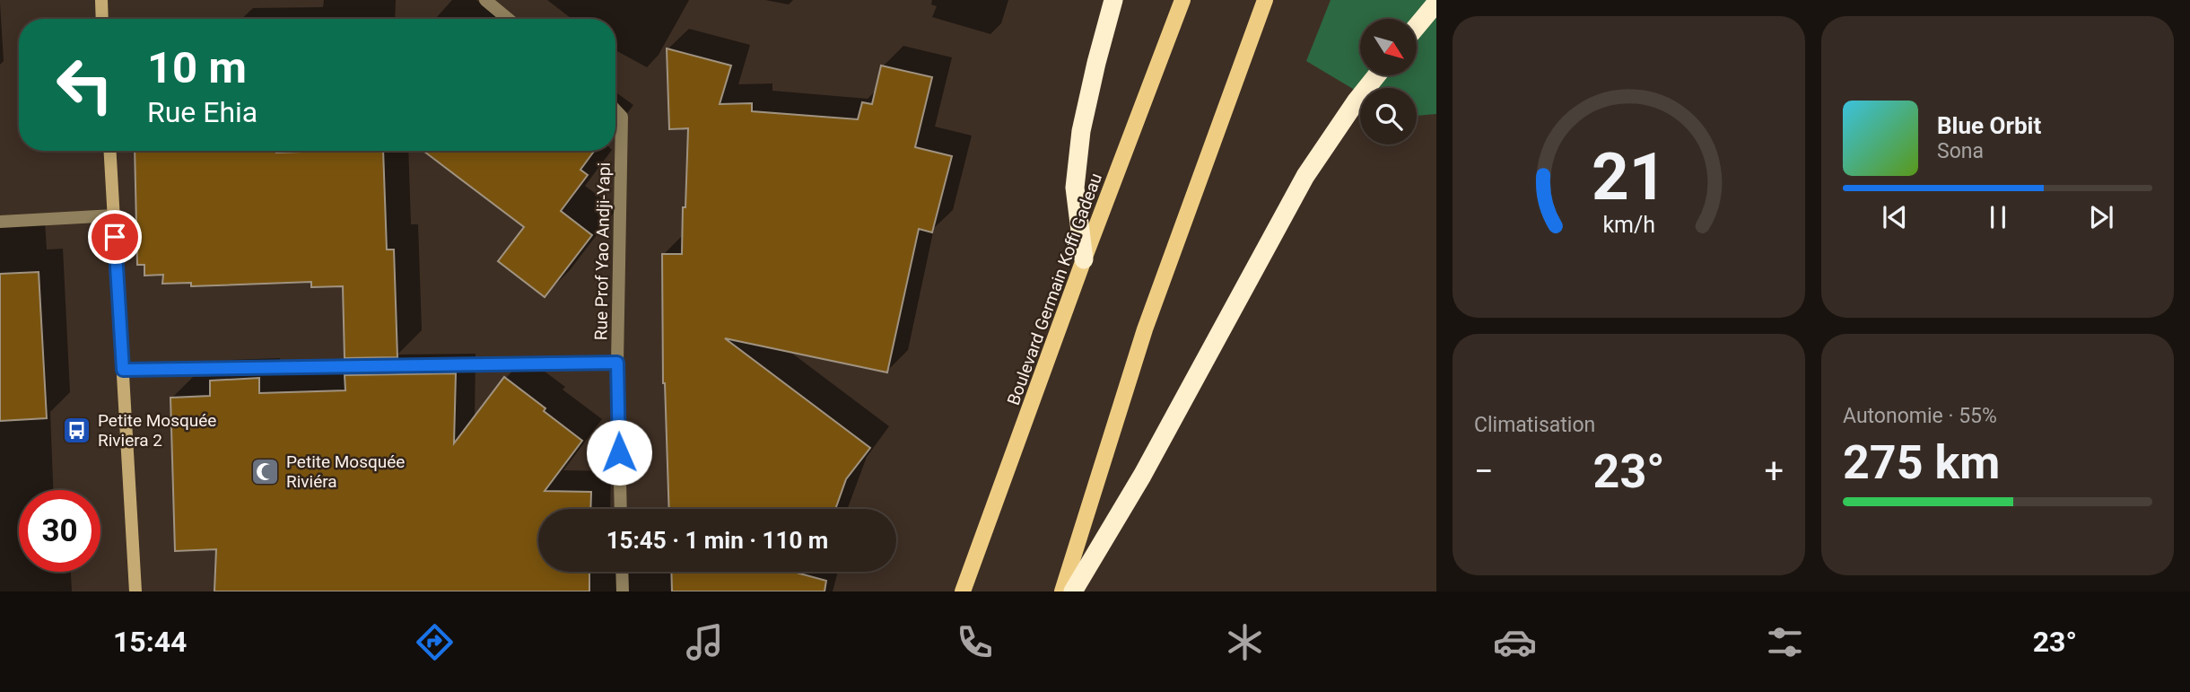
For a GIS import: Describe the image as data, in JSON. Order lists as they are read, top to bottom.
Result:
{
  "streets": {
    "main road": ["Boulevard Germain Koffi Gadeau"],
    "street": ["Rue Prof Yao Andji-Yapi"]
  },
  "places": {
    "bus stop": ["Petite Mosquée Riviera 2"],
    "mosque": ["Petite Mosquée Riviéra"]
  },
  "north": "bottom right",
  "page": {
    "turn": ["10 m", "Rue Ehia"],
    "song": ["Blue Orbit", "Sona"],
    "tile": [
      "Climatisation",
      ["Autonomie · 55%", "275 km"]
    ],
    "heat": ["−", "23°", "+"],
    "limit": "30",
    "trip": "15:45 · 1 min · 110 m",
    "tabs": ["15:44", "23°"],
    "gauge": ["21", "km/h"]
  }
}
